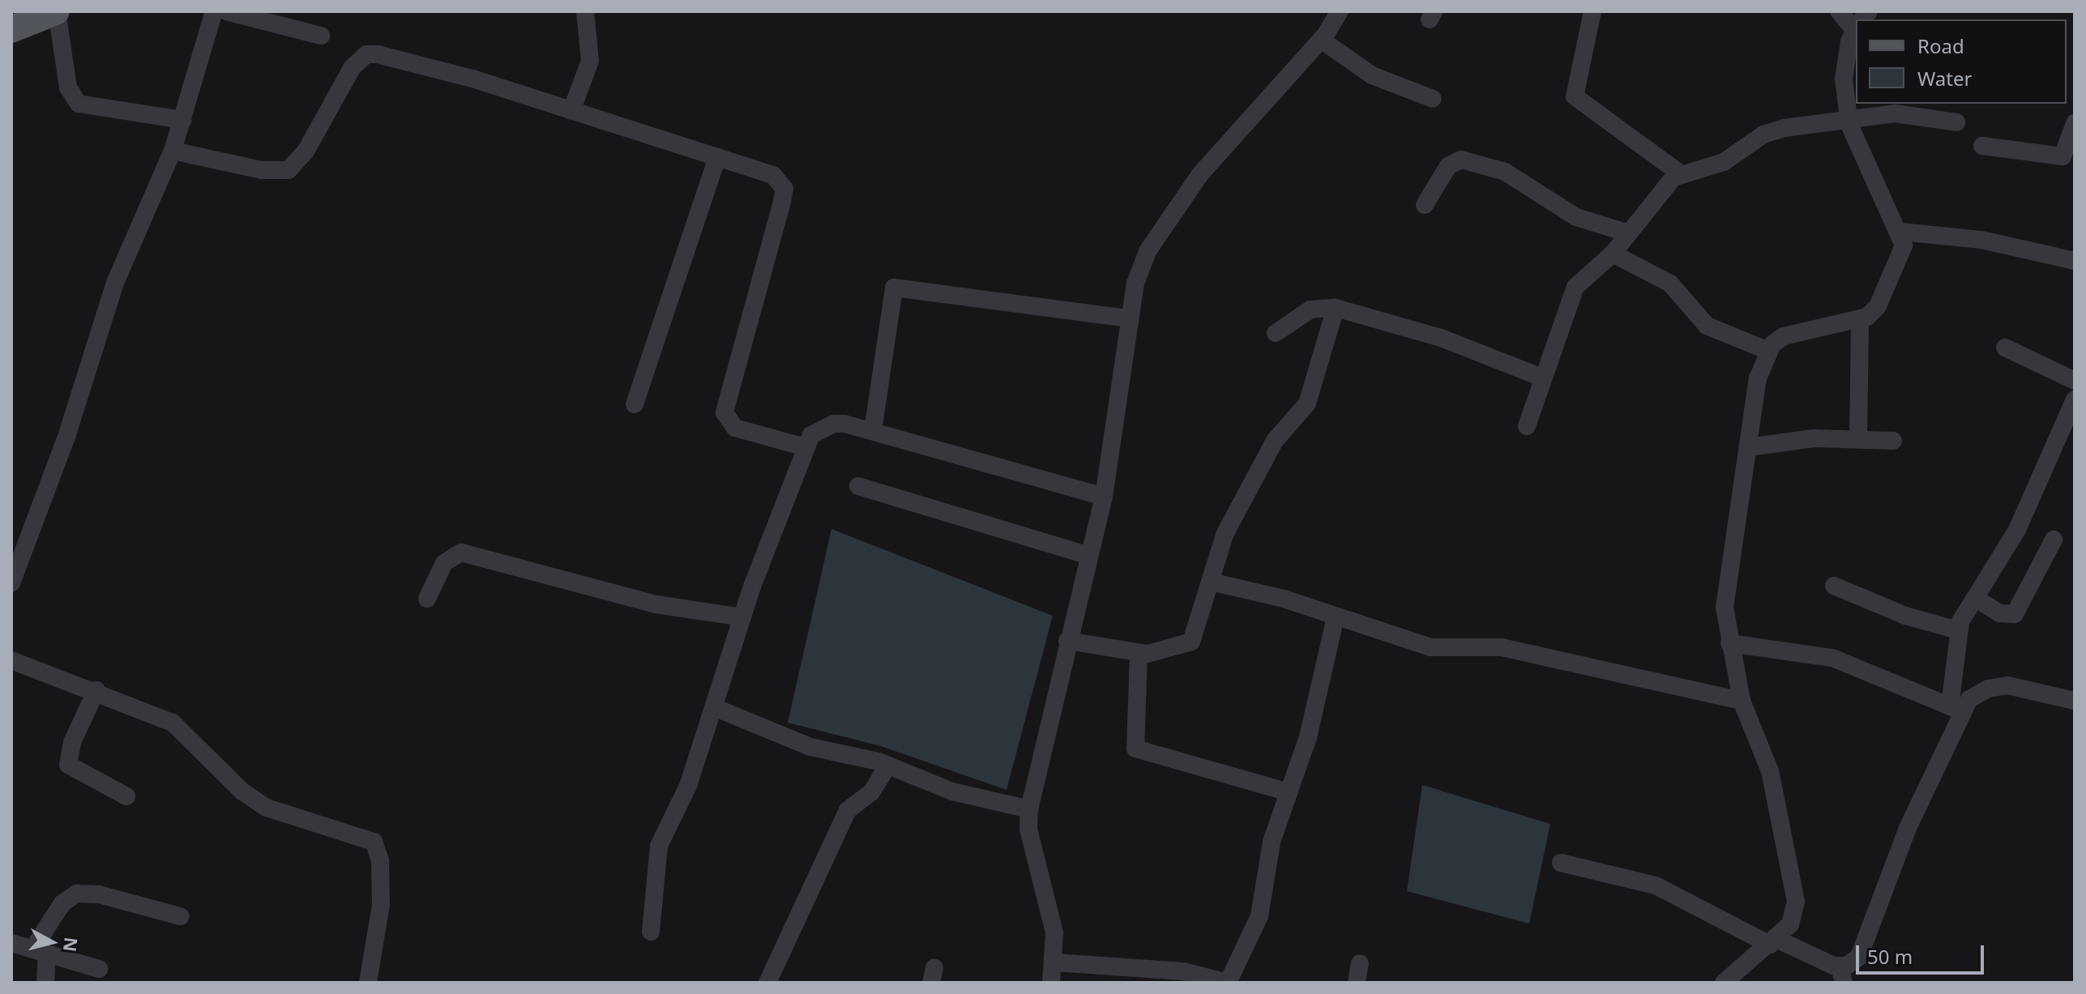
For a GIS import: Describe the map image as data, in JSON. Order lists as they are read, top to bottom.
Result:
{
  "legend": ["Road", "Water"],
  "scale_bar": "50 m",
  "north": "right"
}
